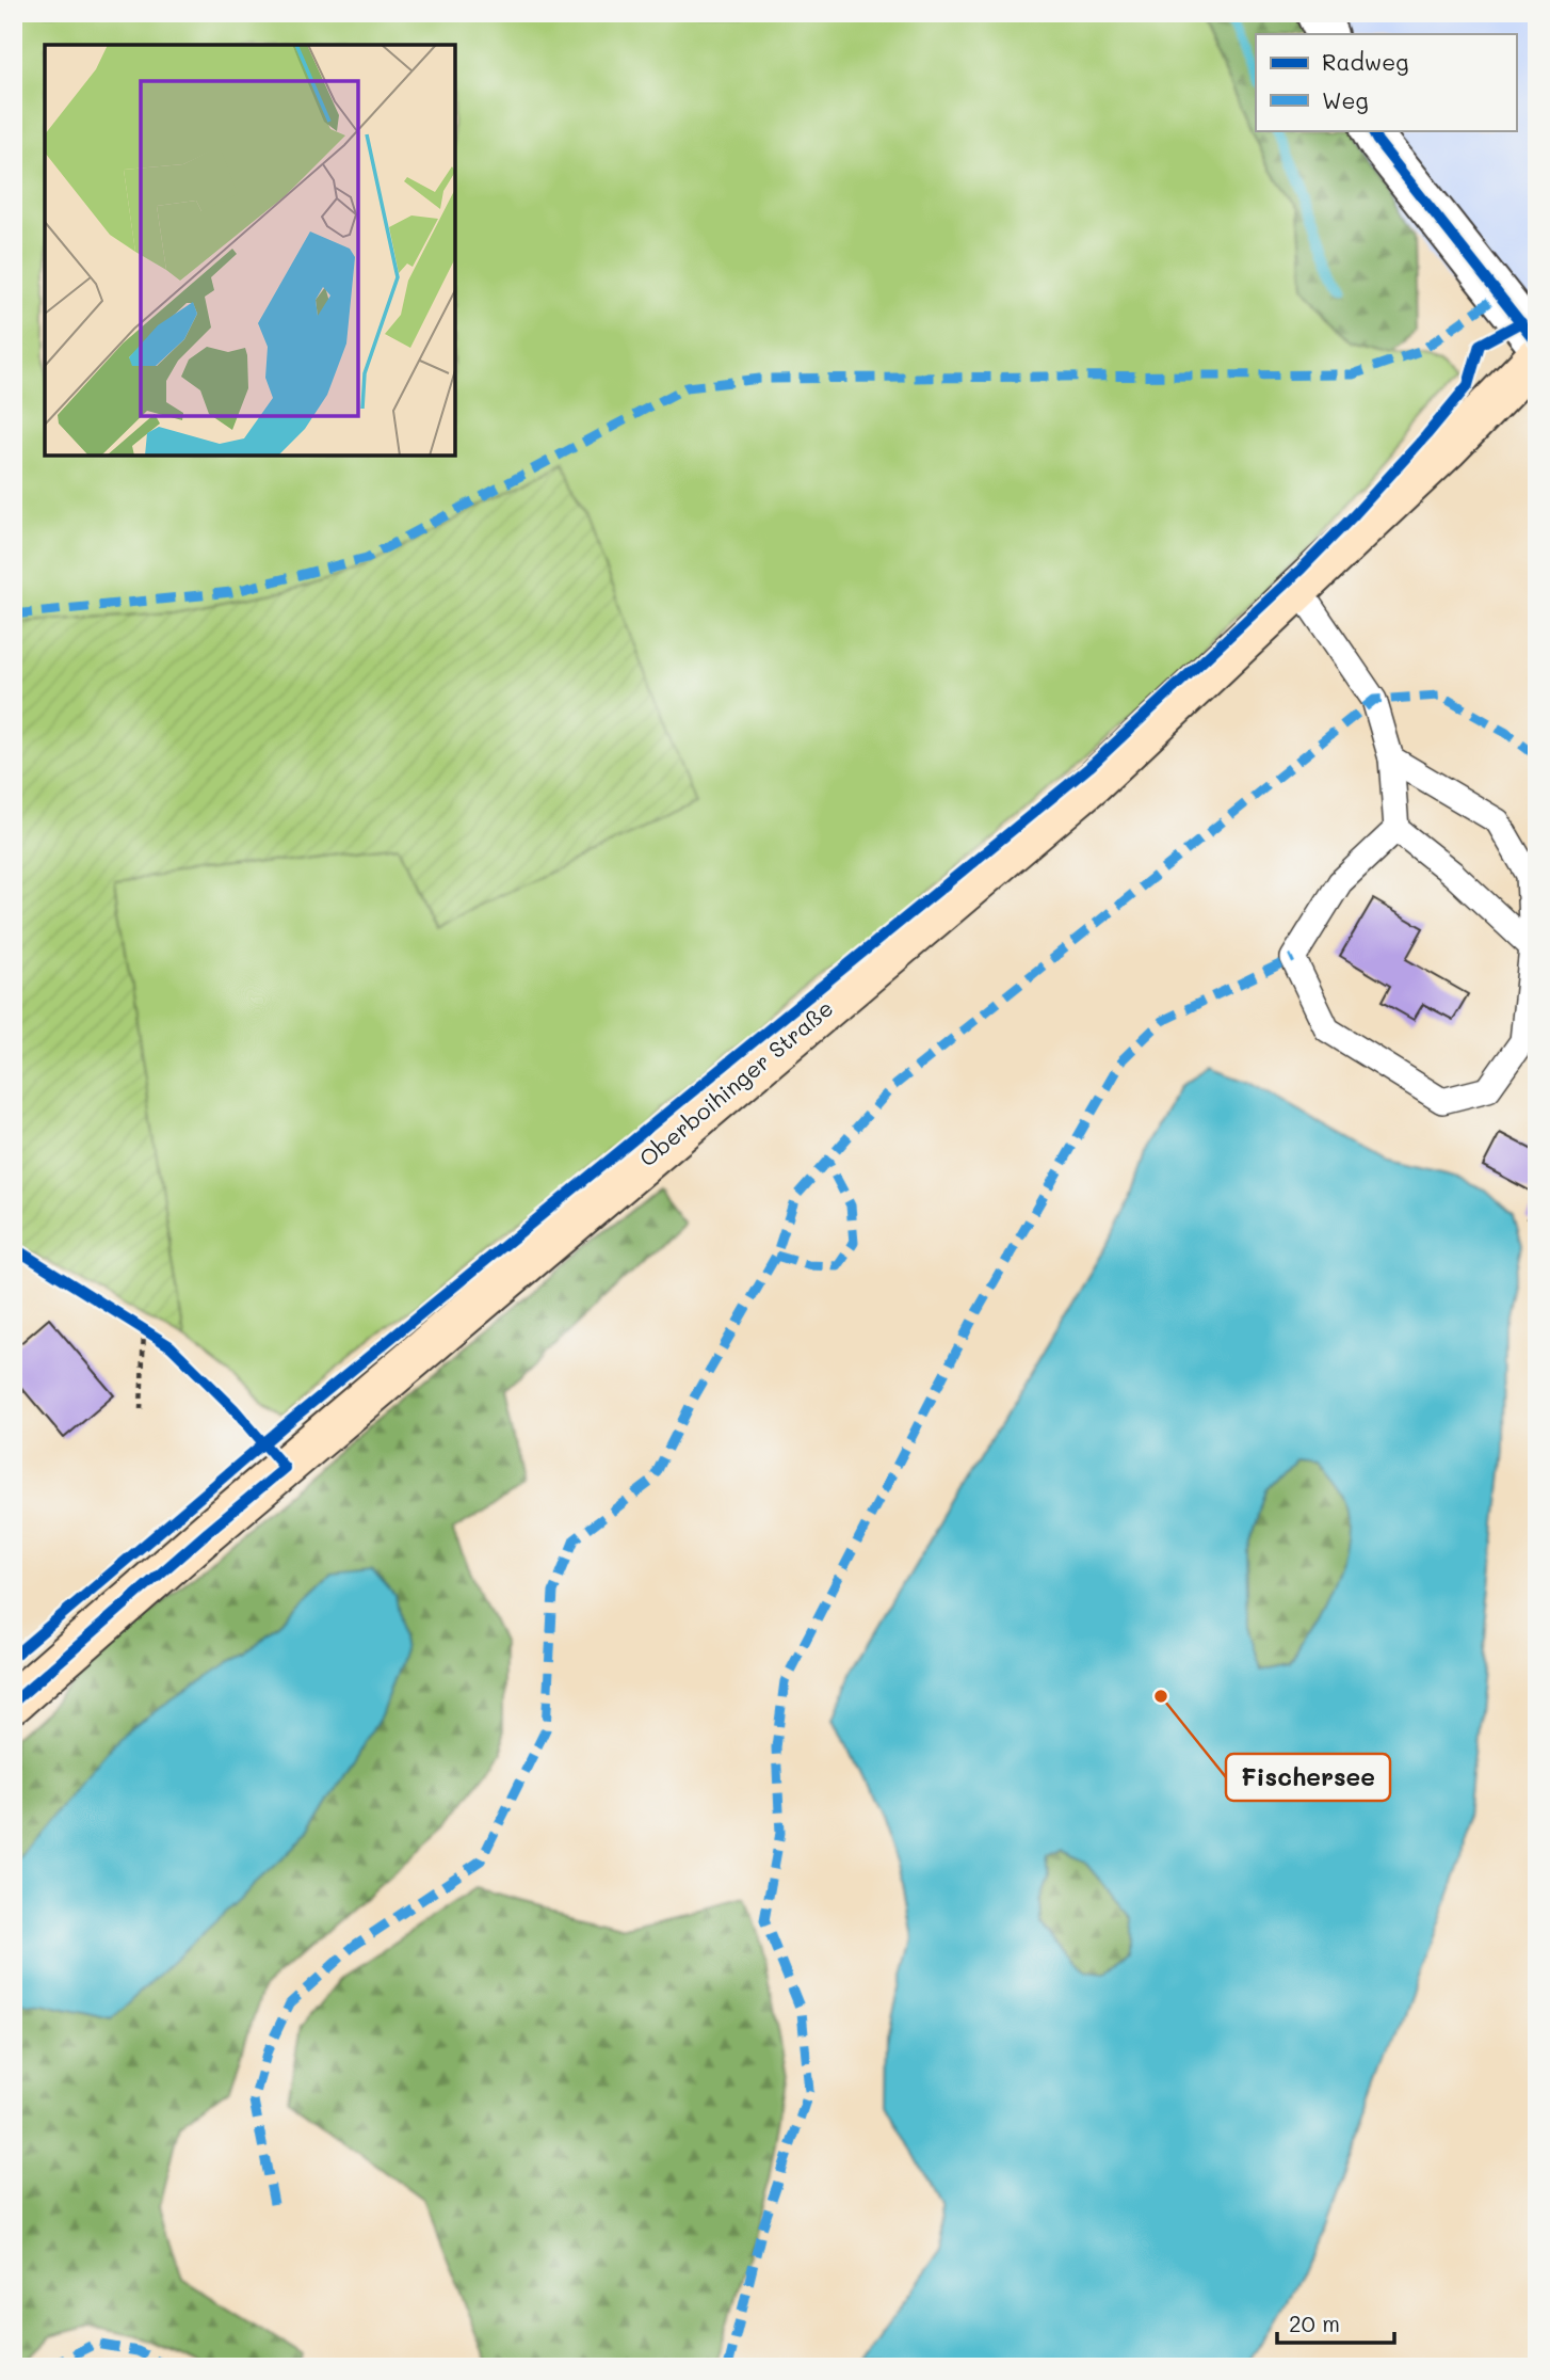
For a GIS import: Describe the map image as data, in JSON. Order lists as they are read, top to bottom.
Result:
{
  "streets": {
    "main road": ["Oberboihinger Straße"]
  },
  "places": ["Fischersee"],
  "legend": ["Radweg", "Weg"],
  "scale_bar": "20 m"
}
